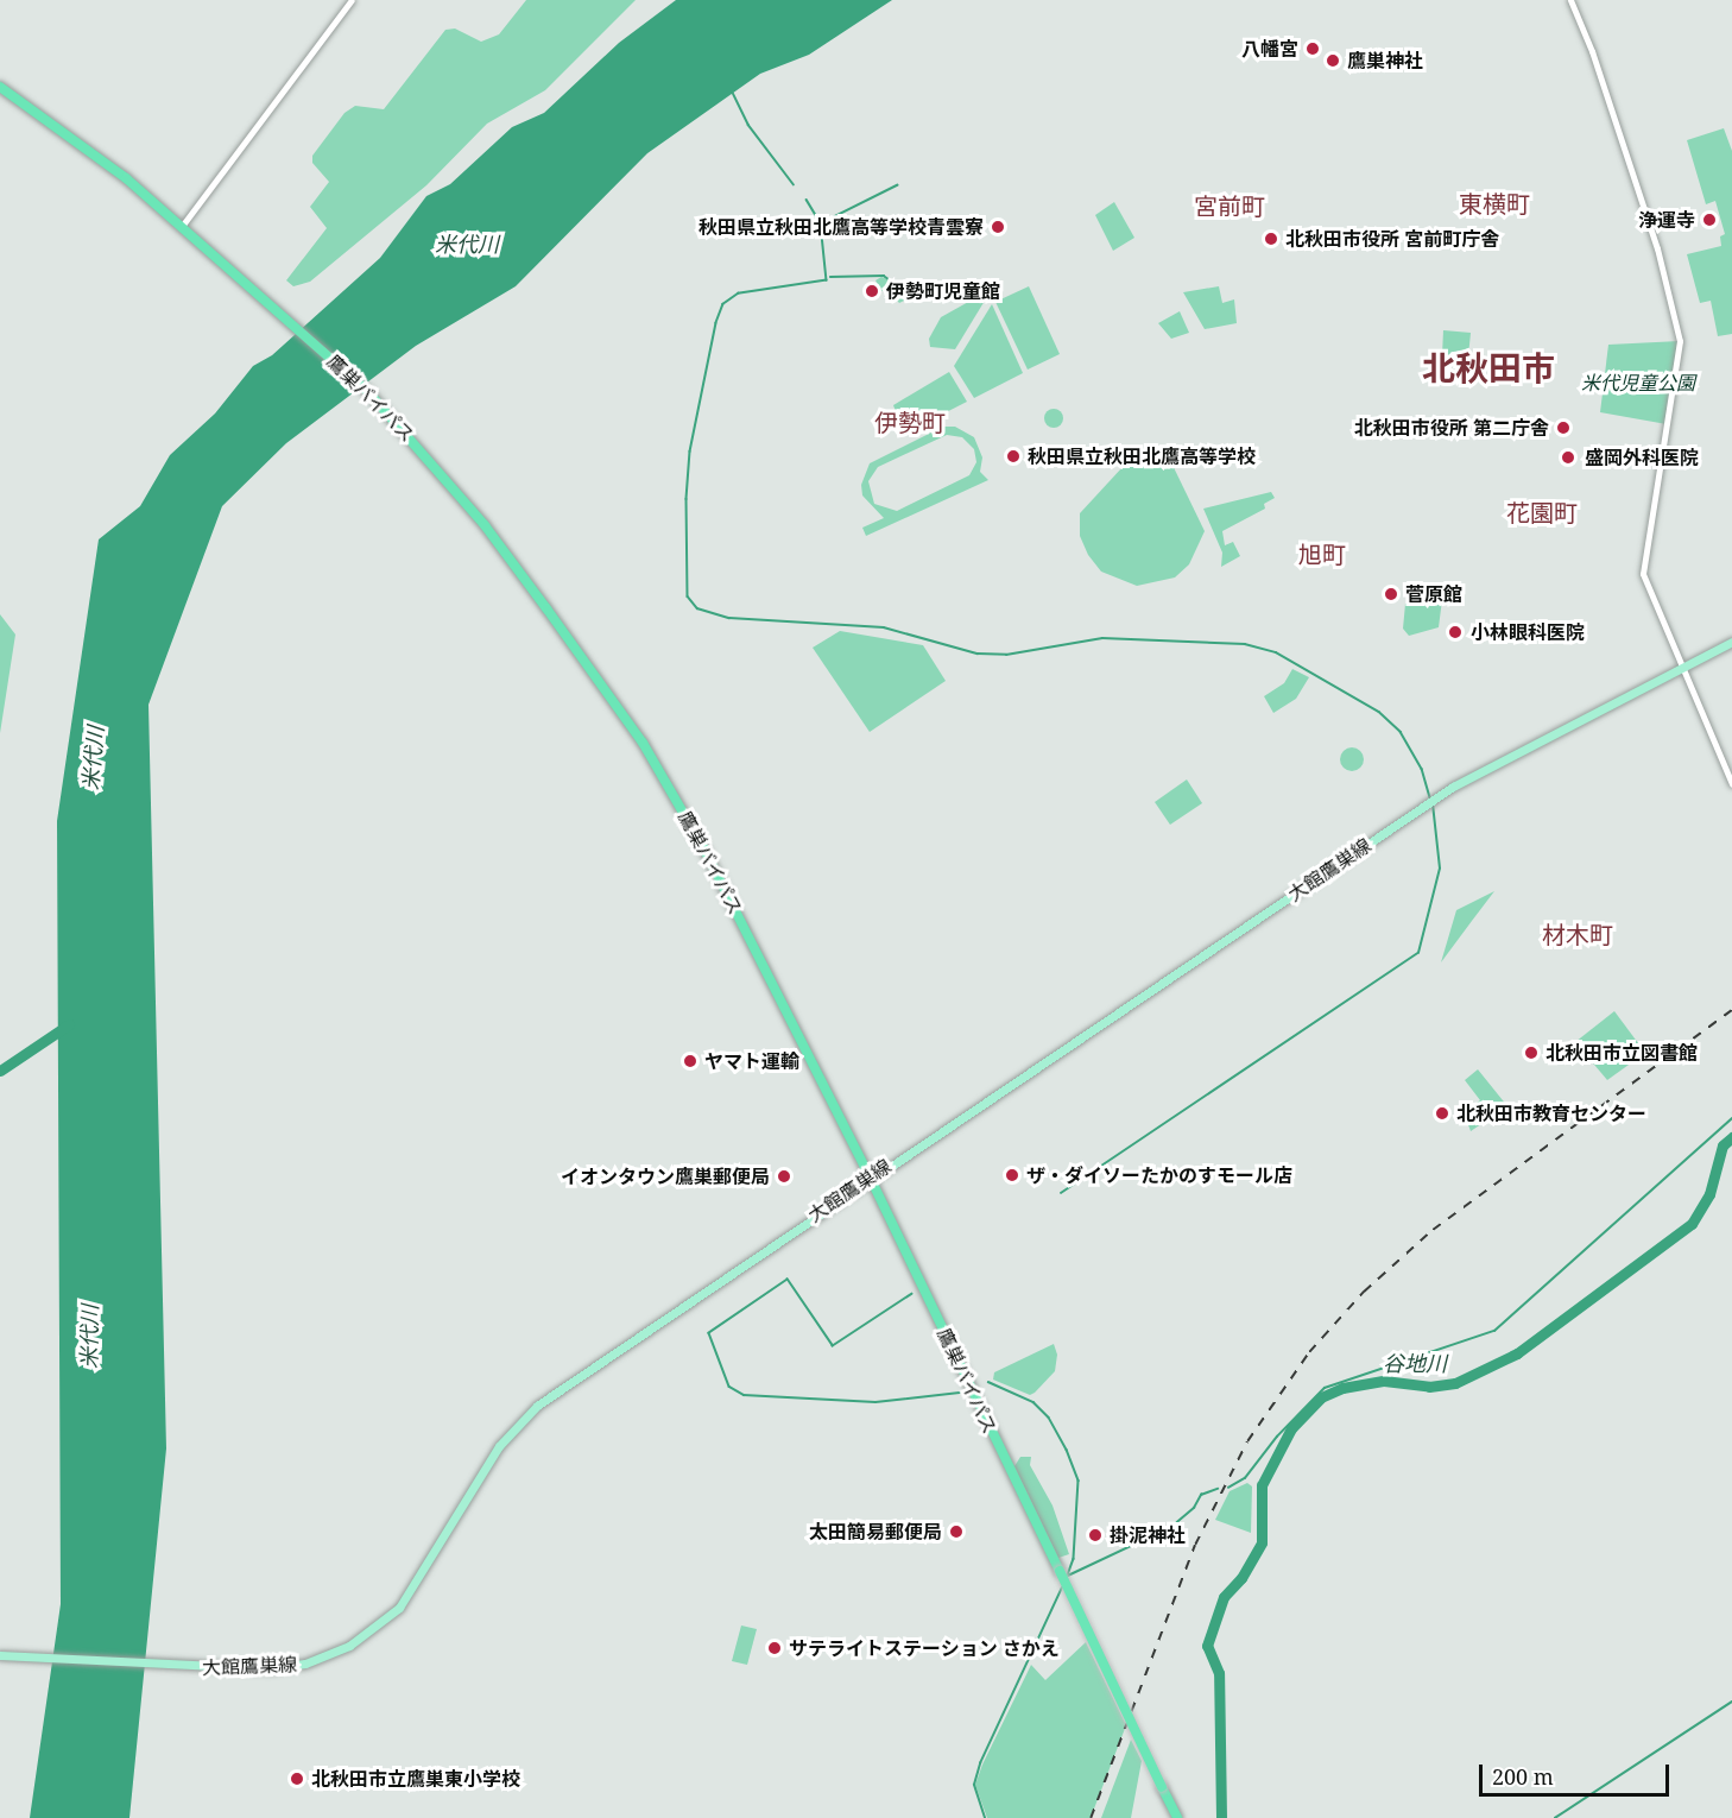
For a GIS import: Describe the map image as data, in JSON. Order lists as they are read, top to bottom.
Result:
{
  "streets": {
    "highway": ["鷹巣バイパス"],
    "main road": ["大館鷹巣線"]
  },
  "crossings": [
    ["鷹巣バイパス", "大館鷹巣線"]
  ],
  "districts": [
    "東横町",
    "宮前町",
    "北秋田市",
    "伊勢町",
    "花園町",
    "旭町",
    "材木町"
  ],
  "water": ["米代川", "谷地川"],
  "parks": ["米代児童公園"],
  "places": [
    "八幡宮",
    "鷹巣神社",
    "浄運寺",
    "秋田県立秋田北鷹高等学校青雲寮",
    "北秋田市役所 宮前町庁舎",
    "伊勢町児童館",
    "北秋田市役所 第二庁舎",
    "秋田県立秋田北鷹高等学校",
    "盛岡外科医院",
    "菅原館",
    "小林眼科医院",
    "北秋田市立図書館",
    "ヤマト運輸",
    "北秋田市教育センター",
    "ザ・ダイソーたかのすモール店",
    "イオンタウン鷹巣郵便局",
    "太田簡易郵便局",
    "掛泥神社",
    "サテライトステーション さかえ",
    "北秋田市立鷹巣東小学校"
  ],
  "scale_bar": "200 m"
}
